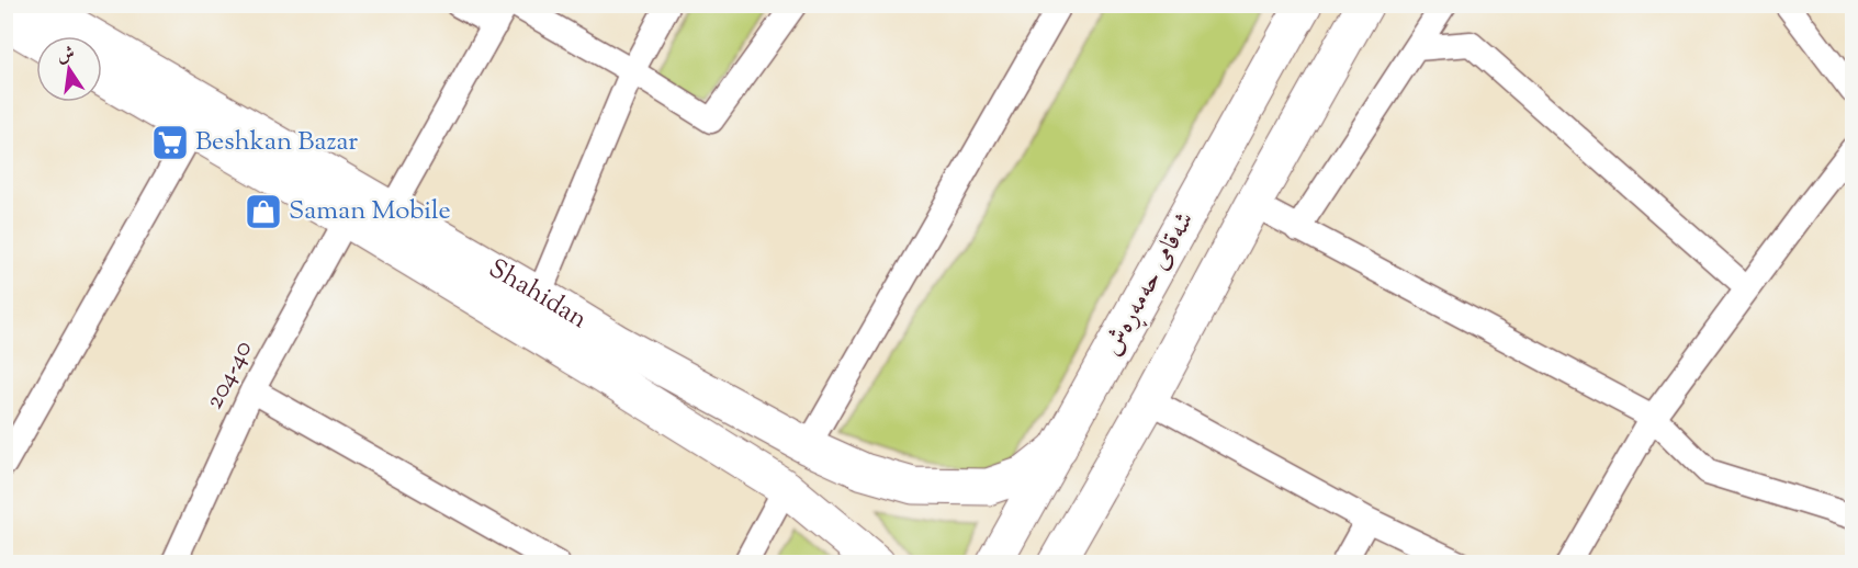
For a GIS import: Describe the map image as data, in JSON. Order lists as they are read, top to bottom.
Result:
{
  "streets": {
    "main road": ["شەقامی حەمەڕەش", "Shahidan"],
    "street": ["204-40"]
  },
  "crossings": [
    ["شەقامی حەمەڕەش", "Shahidan"]
  ],
  "places": {
    "supermarket": ["Beshkan Bazar"],
    "shop": ["Saman Mobile"]
  },
  "north": "top"
}
